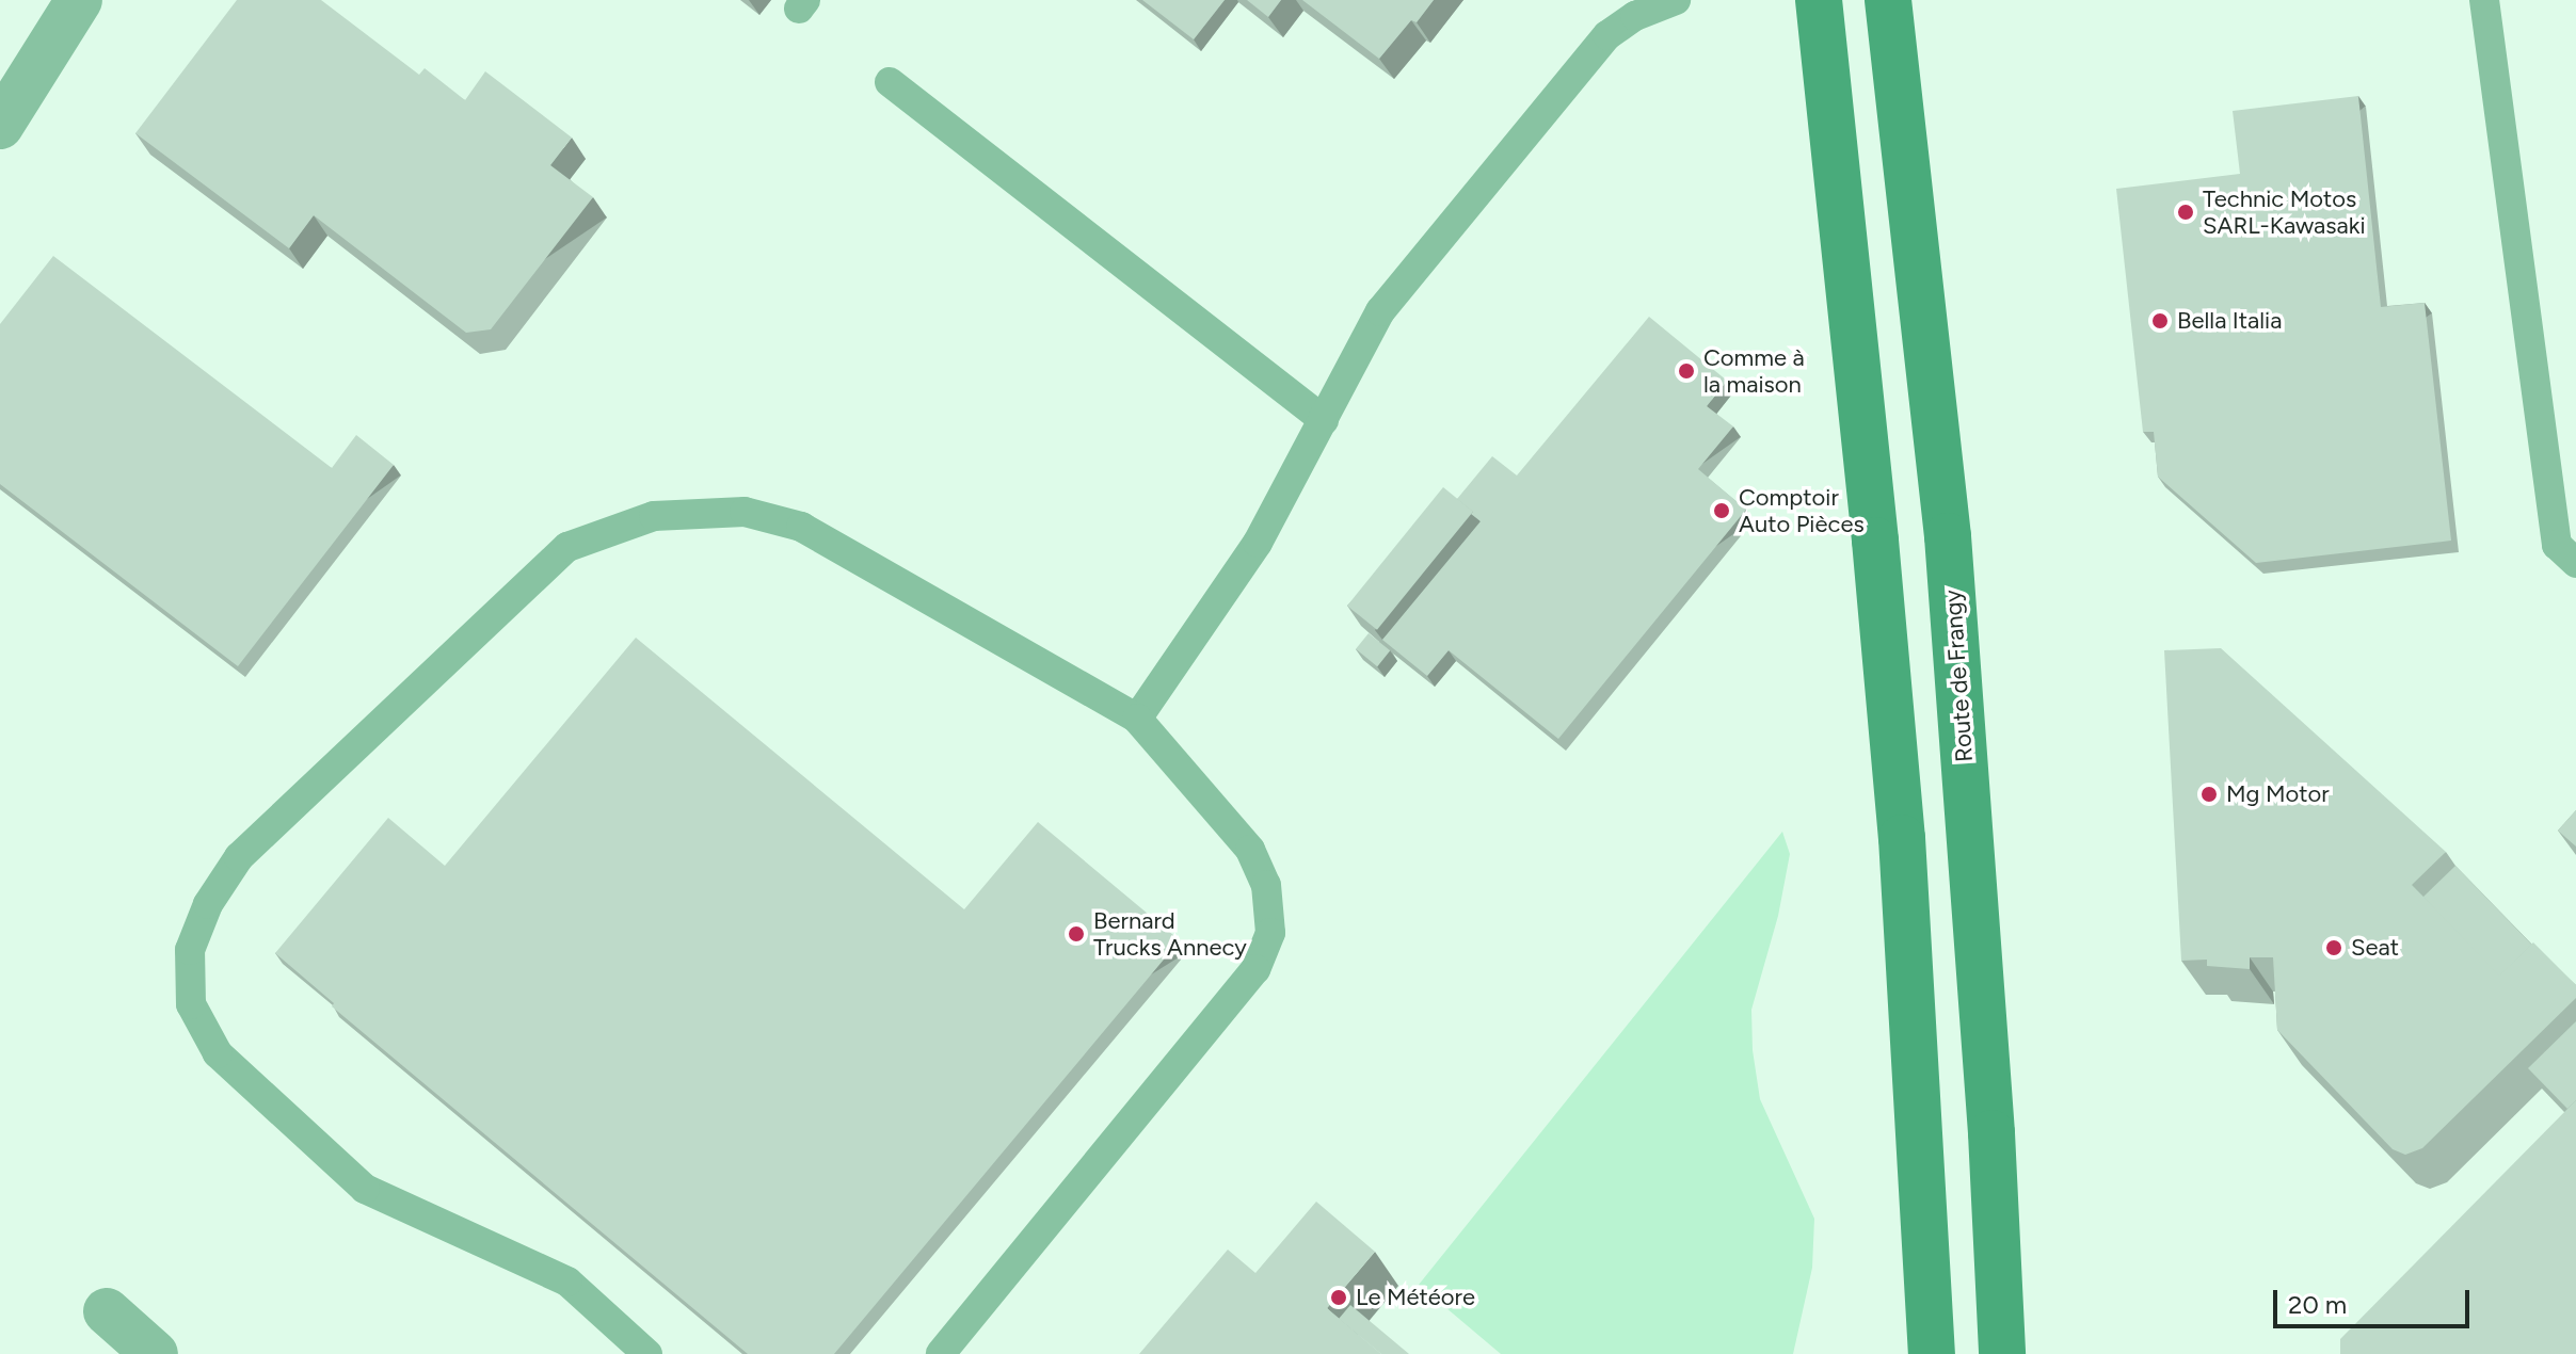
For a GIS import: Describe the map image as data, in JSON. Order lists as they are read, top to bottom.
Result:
{
  "streets": {
    "main road": ["Route de Frangy"]
  },
  "places": [
    "Technic Motos SARL-Kawasaki",
    "Bella Italia",
    "Comme à la maison",
    "Comptoir Auto Pièces",
    "Mg Motor",
    "Bernard Trucks Annecy",
    "Seat",
    "Le Météore"
  ],
  "scale_bar": "20 m"
}
